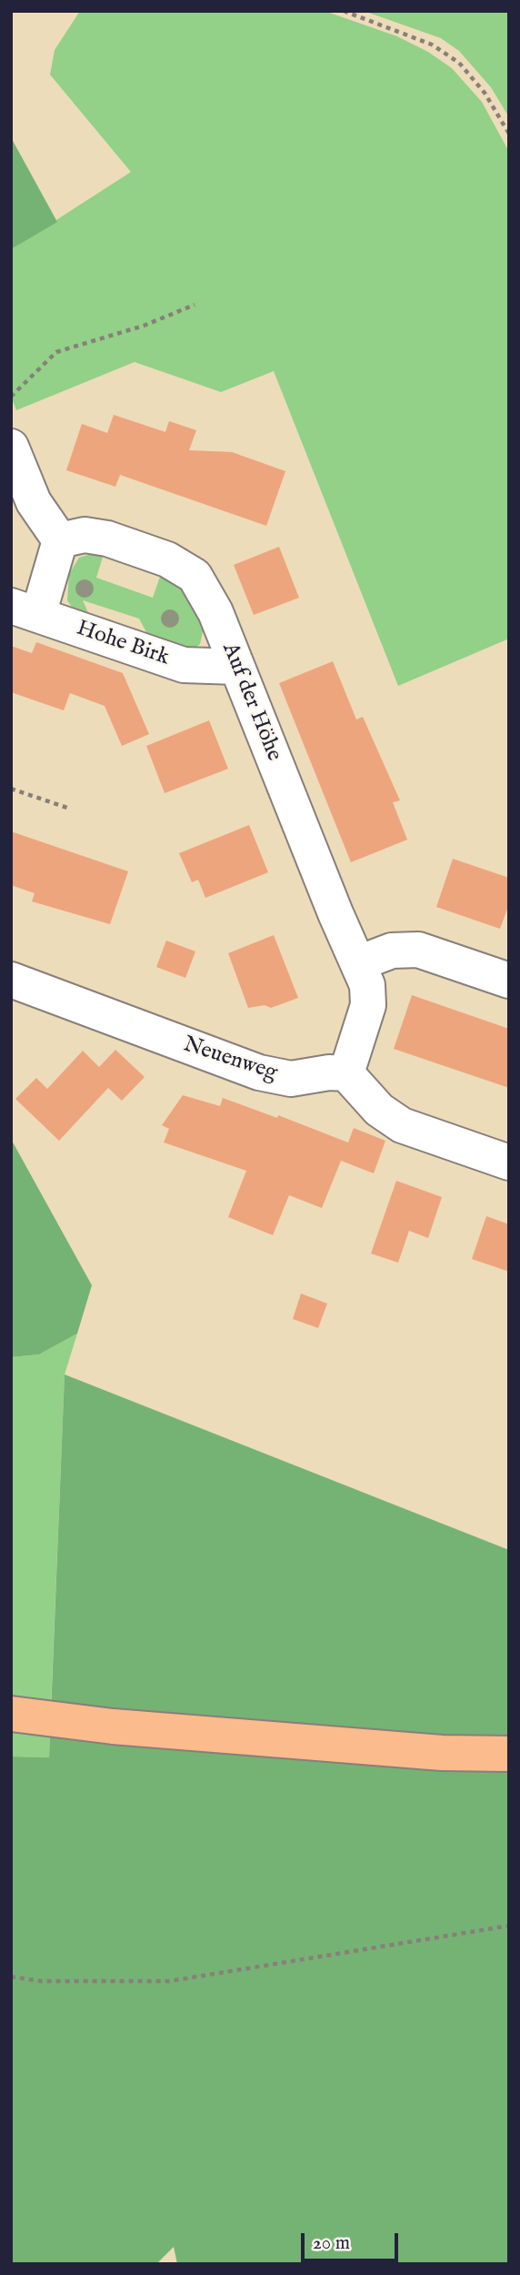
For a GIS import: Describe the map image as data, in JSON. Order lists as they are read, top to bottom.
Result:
{
  "streets": {
    "street": ["Hohe Birk", "Auf der Höhe", "Neuenweg"]
  },
  "crossings": [
    ["Hohe Birk", "Auf der Höhe"],
    ["Auf der Höhe", "Neuenweg"]
  ],
  "scale_bar": "20 m"
}
